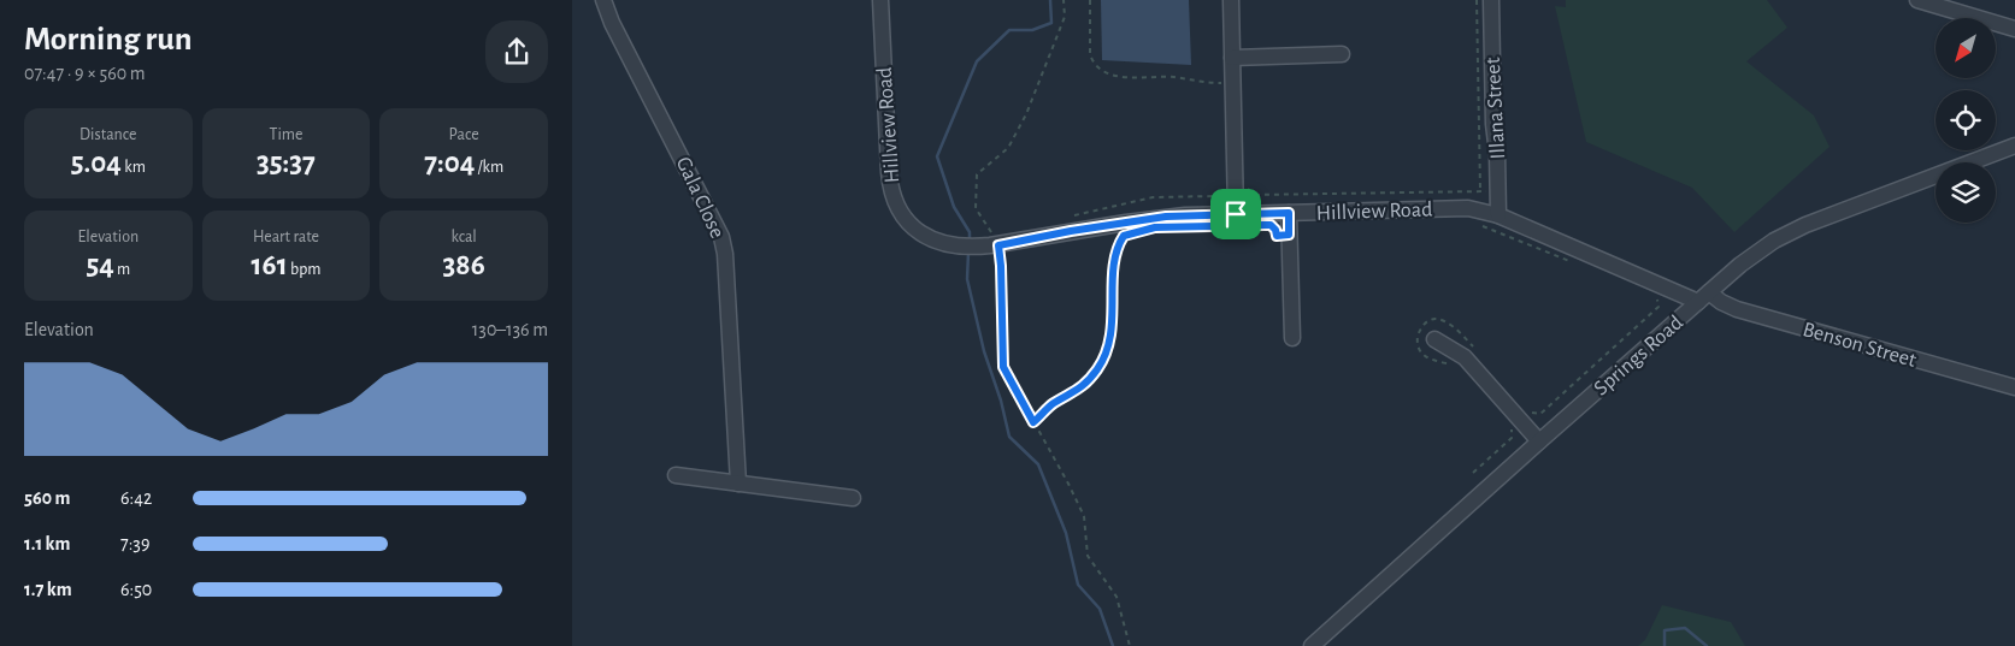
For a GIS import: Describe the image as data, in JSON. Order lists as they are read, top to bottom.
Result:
{
  "streets": {
    "street": [
      "Illana Street",
      "Hillview Road",
      "Gala Close",
      "Benson Street",
      "Springs Road"
    ]
  },
  "crossings": [
    ["Illana Street", "Hillview Road"],
    ["Hillview Road", "Benson Street"],
    ["Hillview Road", "Springs Road"],
    ["Benson Street", "Springs Road"]
  ],
  "north": "bottom left",
  "page": {
    "heading": ["Morning run", "07:47 · 9 × 560 m"],
    "stats": [
      ["Distance", "5.04 km"],
      ["Time", "35:37"],
      ["Pace", "7:04 /km"],
      ["Elevation", "54 m"],
      ["Heart rate", "161 bpm"],
      ["kcal", "386"]
    ],
    "chart": ["Elevation", "130–136 m"],
    "list": [
      {
        "name": "560 m",
        "note": "6:42"
      },
      {
        "name": "1.1 km",
        "note": "7:39"
      },
      {
        "name": "1.7 km",
        "note": "6:50"
      }
    ]
  }
}
